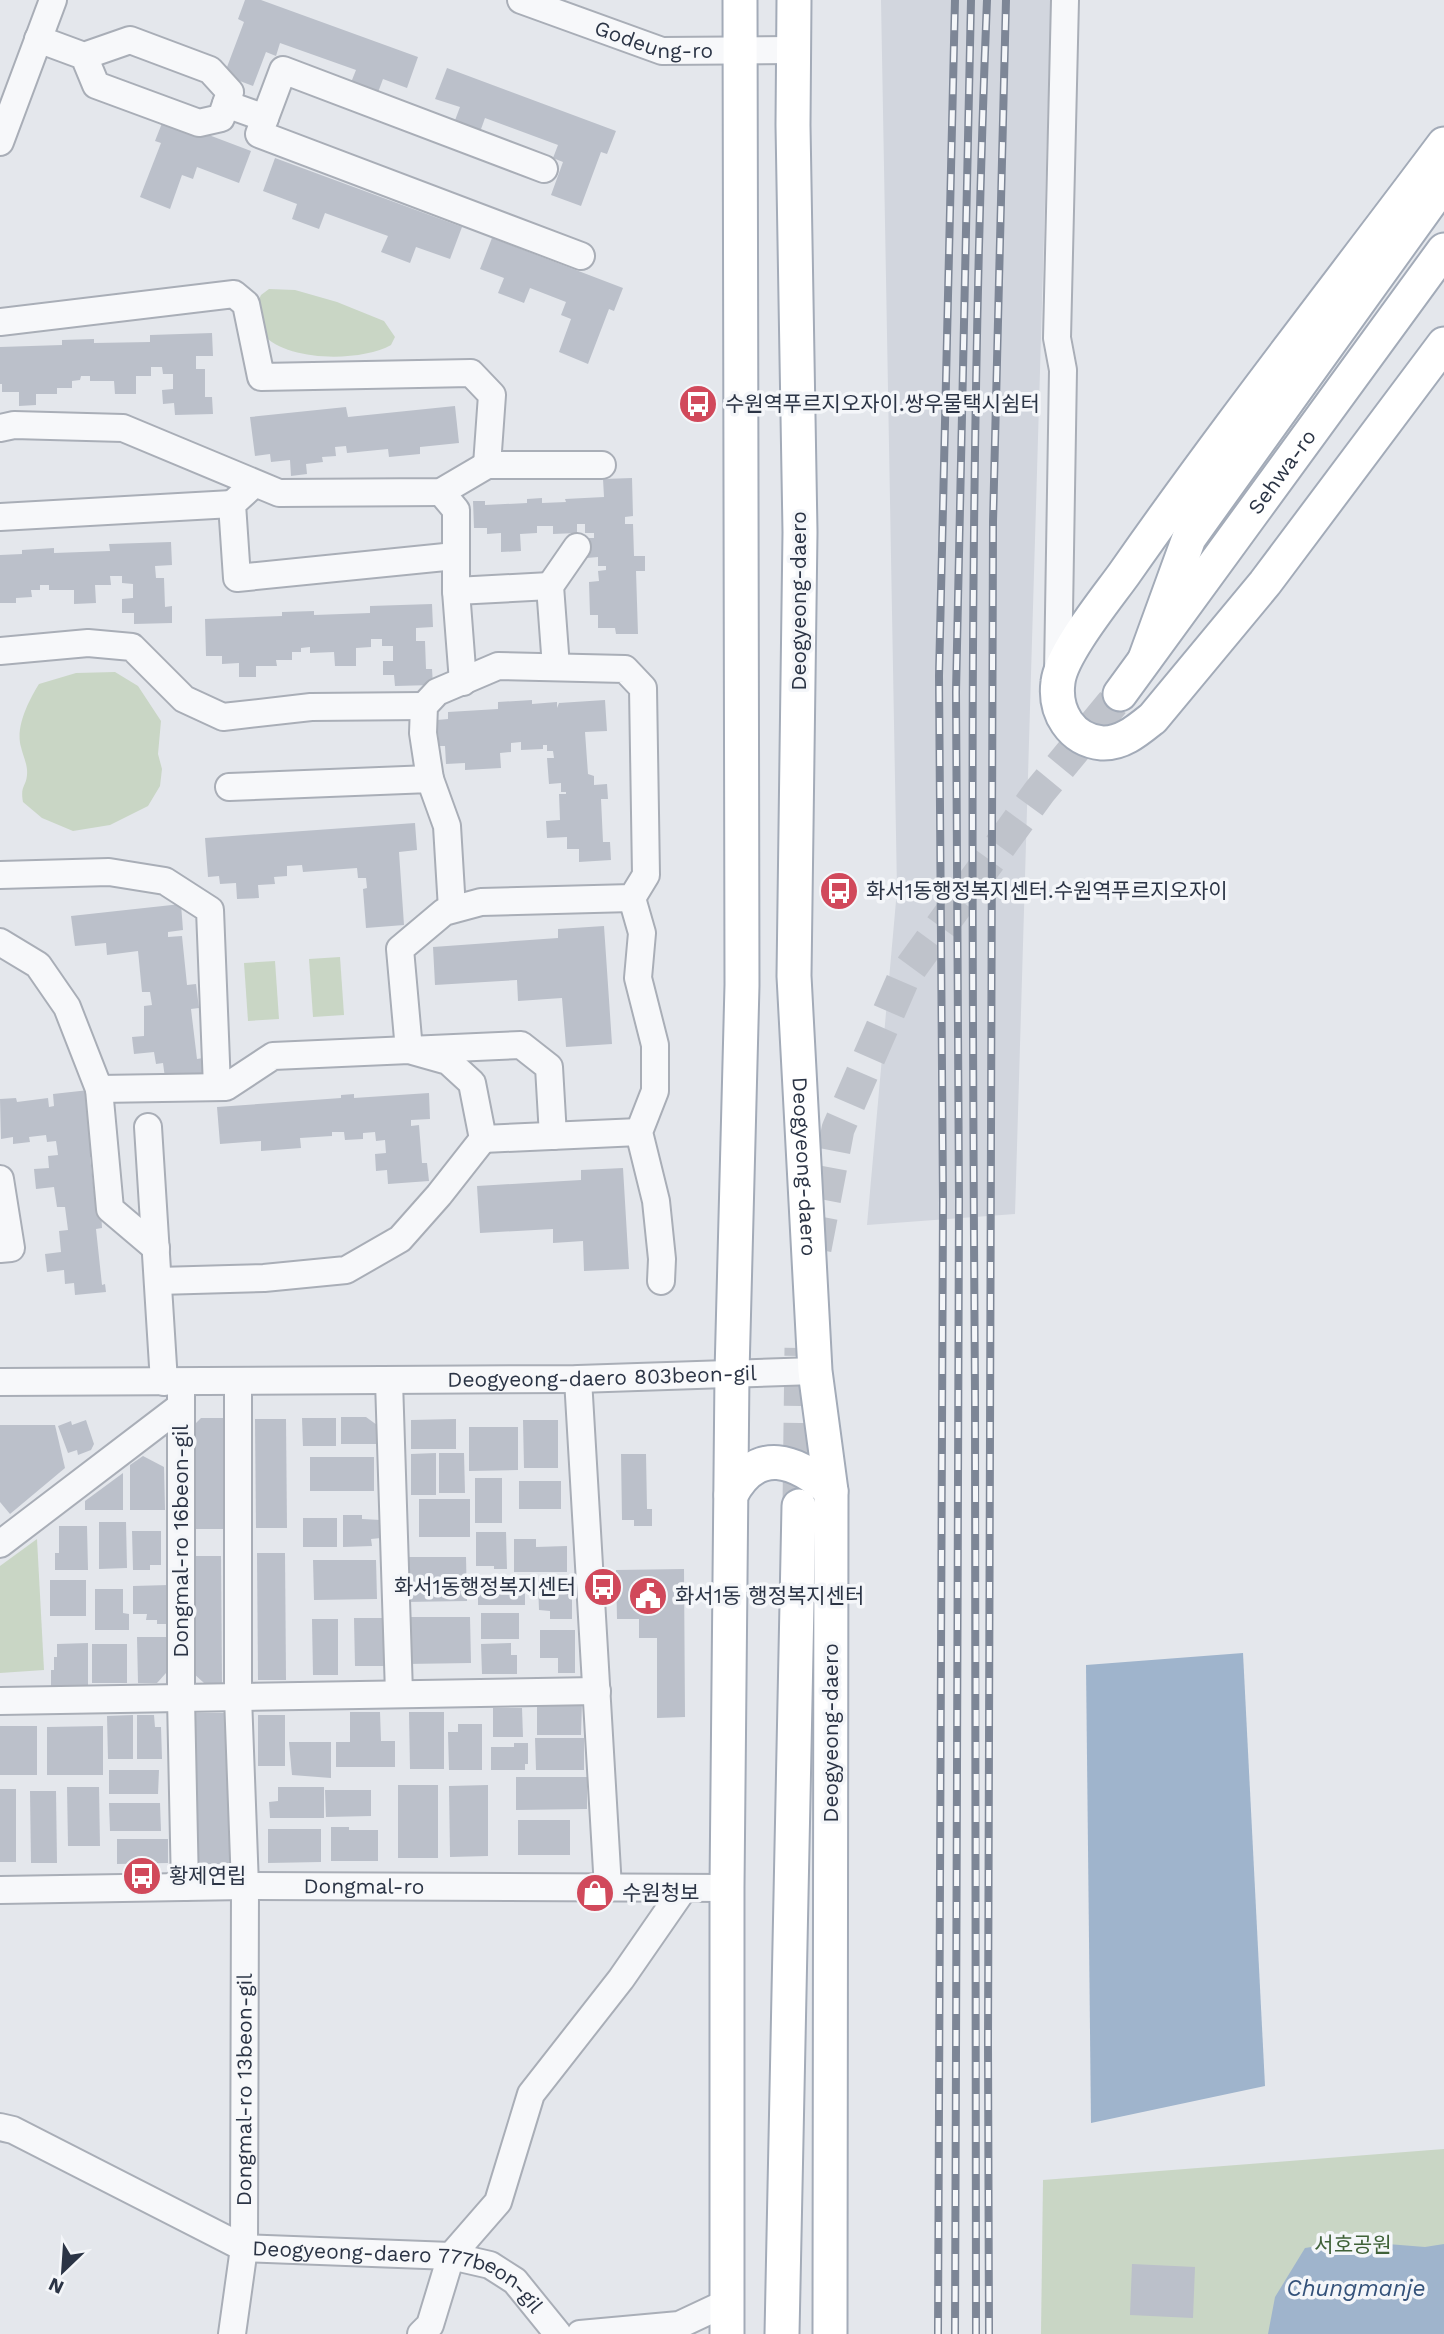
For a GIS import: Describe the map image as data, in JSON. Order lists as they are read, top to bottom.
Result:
{
  "streets": {
    "main road": ["Sehwa-ro", "Deogyeong-daero"],
    "street": [
      "Godeung-ro",
      "Deogyeong-daero 803beon-gil",
      "Dongmal-ro 16beon-gil",
      "Dongmal-ro",
      "Dongmal-ro 13beon-gil",
      "Deogyeong-daero 777beon-gil"
    ]
  },
  "crossings": [
    ["Godeung-ro", "Deogyeong-daero"],
    ["Deogyeong-daero", "Deogyeong-daero 803beon-gil"],
    ["Deogyeong-daero 803beon-gil", "Dongmal-ro 16beon-gil"],
    ["Deogyeong-daero 803beon-gil", "Dongmal-ro 13beon-gil"],
    ["Dongmal-ro 16beon-gil", "Dongmal-ro"],
    ["Dongmal-ro", "Dongmal-ro 13beon-gil"],
    ["Dongmal-ro 13beon-gil", "Deogyeong-daero 777beon-gil"]
  ],
  "water": ["Chungmanje"],
  "parks": ["서호공원"],
  "places": {
    "bus stop": [
      "수원역푸르지오자이.쌍우물택시쉼터",
      "화서1동행정복지센터.수원역푸르지오자이",
      "화서1동행정복지센터",
      "황제연립"
    ],
    "public building": ["화서1동 행정복지센터"],
    "shop": ["수원청보"]
  },
  "north": "bottom left"
}
